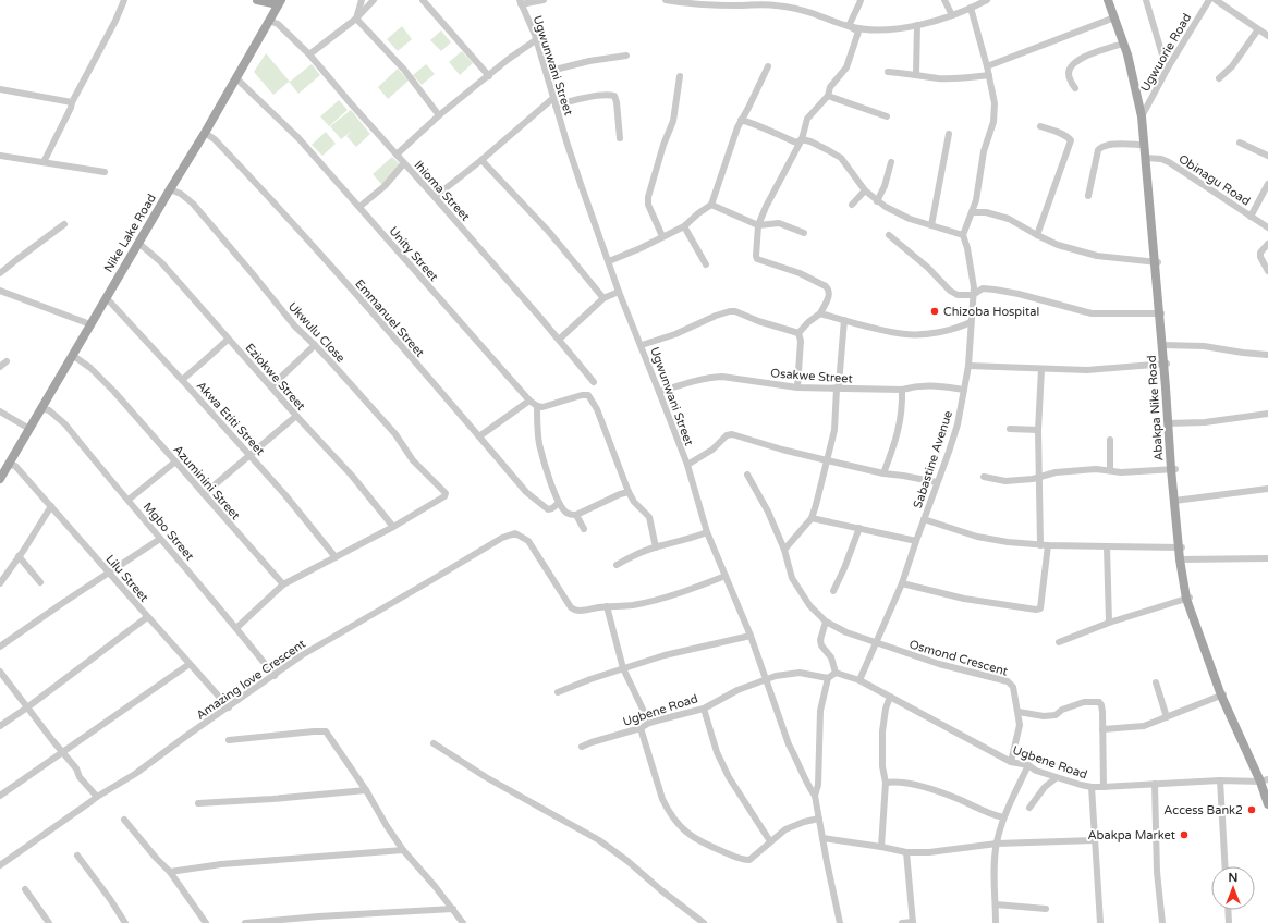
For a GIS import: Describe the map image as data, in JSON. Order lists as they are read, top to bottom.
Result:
{
  "streets": {
    "main road": ["Nike Lake Road", "Abakpa Nike Road"],
    "street": [
      "Ugwuorie Road",
      "Ugwunwani Street",
      "Obinagu Road",
      "Ihioma Street",
      "Unity Street",
      "Emmanuel Street",
      "Ukwulu Close",
      "Osakwe Street",
      "Eziokwe Street",
      "Akwa Etiti Street",
      "Sabastine Avenue",
      "Azuminini Street",
      "Mgbo Street",
      "Lilu Street",
      "Osmond Crescent",
      "Amazing love Crescent",
      "Ugbene Road"
    ]
  },
  "crossings": [
    ["Ugwuorie Road", "Abakpa Nike Road"],
    ["Ugwunwani Street", "Osakwe Street"],
    ["Ugwunwani Street", "Ugbene Road"],
    ["Obinagu Road", "Abakpa Nike Road"],
    ["Ihioma Street", "Nike Lake Road"],
    ["Nike Lake Road", "Unity Street"],
    ["Nike Lake Road", "Emmanuel Street"],
    ["Nike Lake Road", "Ukwulu Close"],
    ["Nike Lake Road", "Eziokwe Street"],
    ["Nike Lake Road", "Akwa Etiti Street"],
    ["Nike Lake Road", "Azuminini Street"],
    ["Nike Lake Road", "Mgbo Street"],
    ["Nike Lake Road", "Lilu Street"],
    ["Ukwulu Close", "Eziokwe Street"],
    ["Osakwe Street", "Sabastine Avenue"],
    ["Abakpa Nike Road", "Ugbene Road"],
    ["Sabastine Avenue", "Osmond Crescent"],
    ["Sabastine Avenue", "Ugbene Road"],
    ["Mgbo Street", "Amazing love Crescent"],
    ["Lilu Street", "Amazing love Crescent"],
    ["Osmond Crescent", "Ugbene Road"]
  ],
  "places": ["Chizoba Hospital", "Access Bank2", "Abakpa Market"],
  "north": "top"
}
